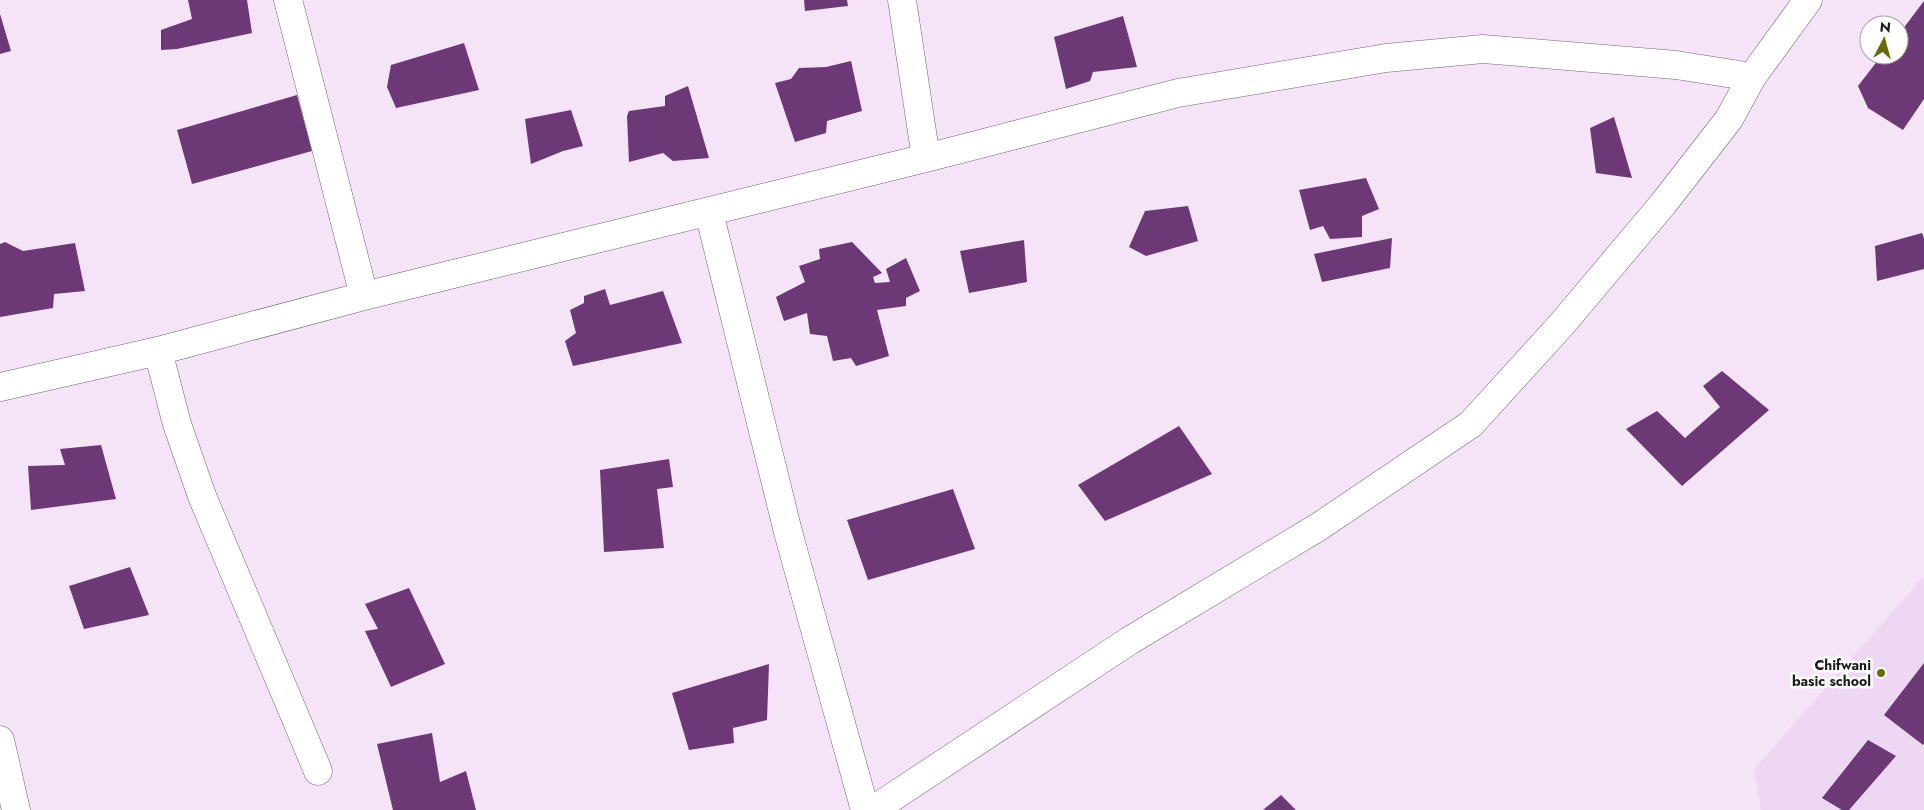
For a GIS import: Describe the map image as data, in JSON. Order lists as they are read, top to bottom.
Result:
{
  "places": ["Chifwani basic school"],
  "north": "top"
}
